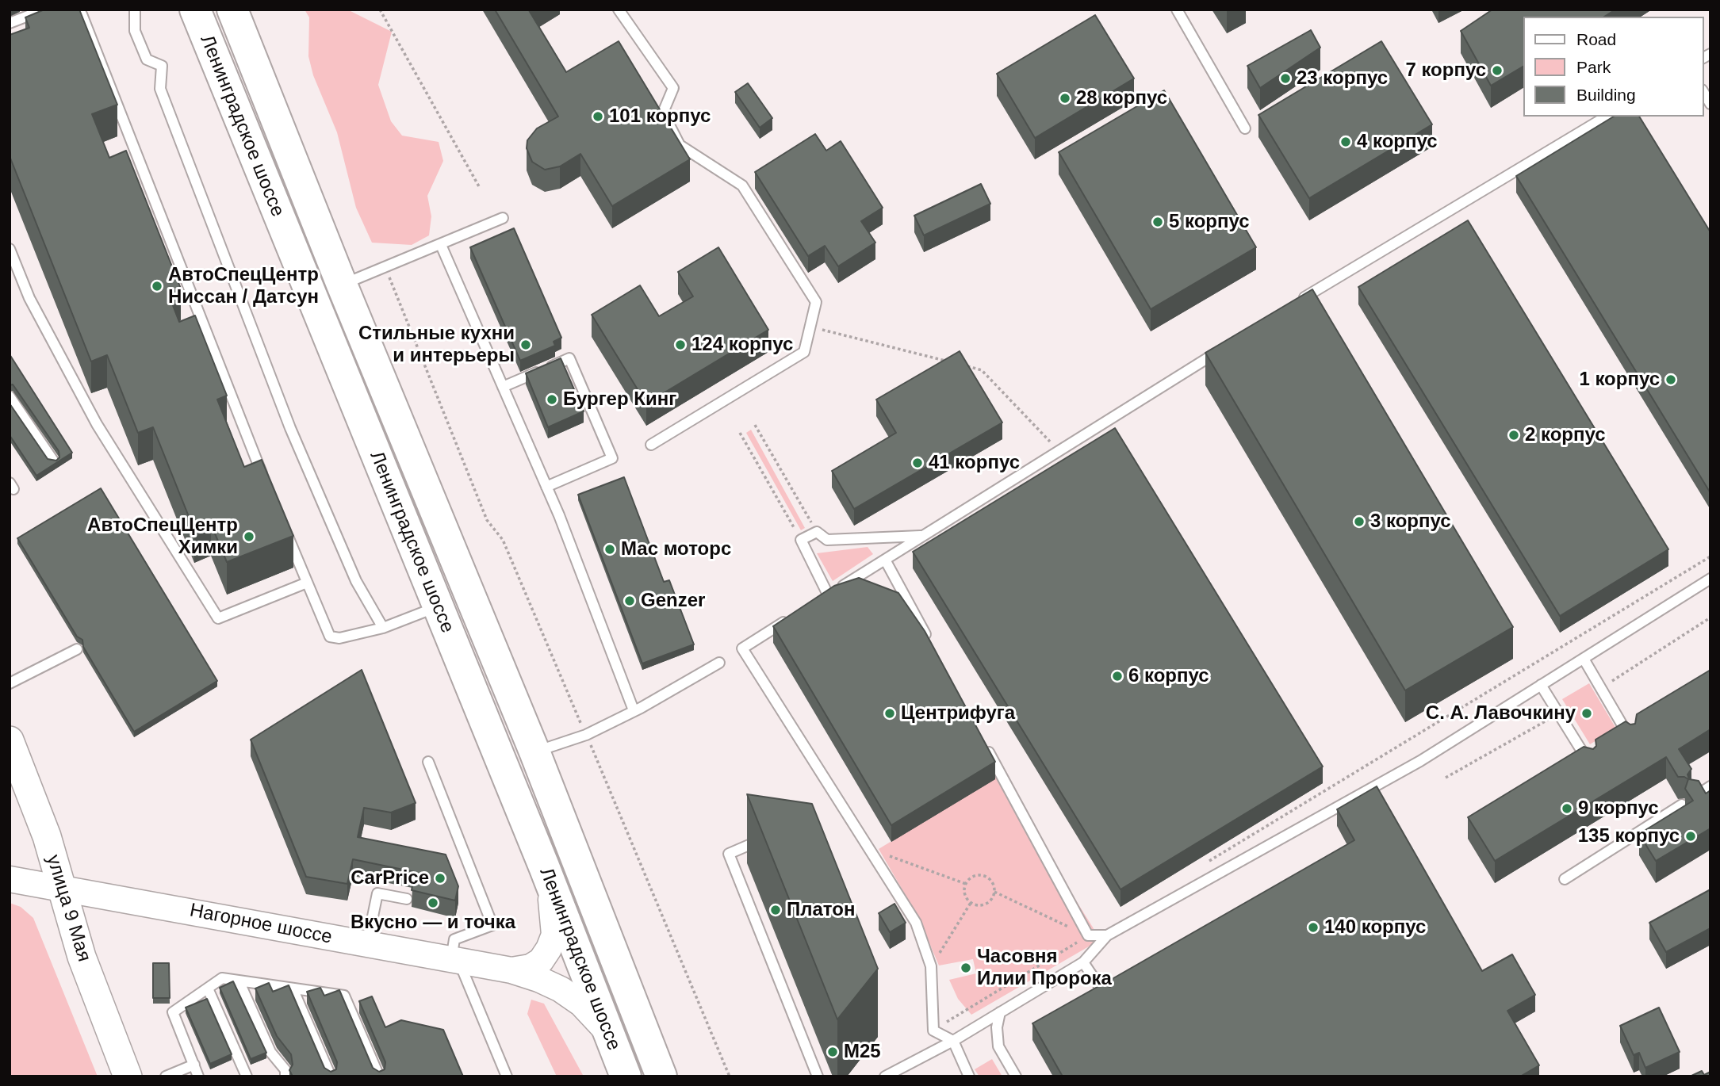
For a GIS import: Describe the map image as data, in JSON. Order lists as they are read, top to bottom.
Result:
{
  "streets": {
    "highway": ["Ленинградское шоссе"],
    "main road": ["улица 9 Мая"],
    "street": ["Нагорное шоссе"]
  },
  "crossings": [
    ["Ленинградское шоссе", "Нагорное шоссе"],
    ["улица 9 Мая", "Нагорное шоссе"]
  ],
  "places": [
    "7 корпус",
    "23 корпус",
    "28 корпус",
    "101 корпус",
    "4 корпус",
    "5 корпус",
    "АвтоСпецЦентр Ниссан / Датсун",
    "Стильные кухни и интерьеры",
    "124 корпус",
    "1 корпус",
    "Бургер Кинг",
    "2 корпус",
    "41 корпус",
    "3 корпус",
    "АвтоСпецЦентр Химки",
    "Мас моторс",
    "Genzer",
    "6 корпус",
    "Центрифуга",
    "С. А. Лавочкину",
    "9 корпус",
    "135 корпус",
    "CarPrice",
    "Вкусно — и точка",
    "Платон",
    "140 корпус",
    "Часовня Илии Пророка",
    "М25"
  ],
  "legend": ["Road", "Park", "Building"]
}
